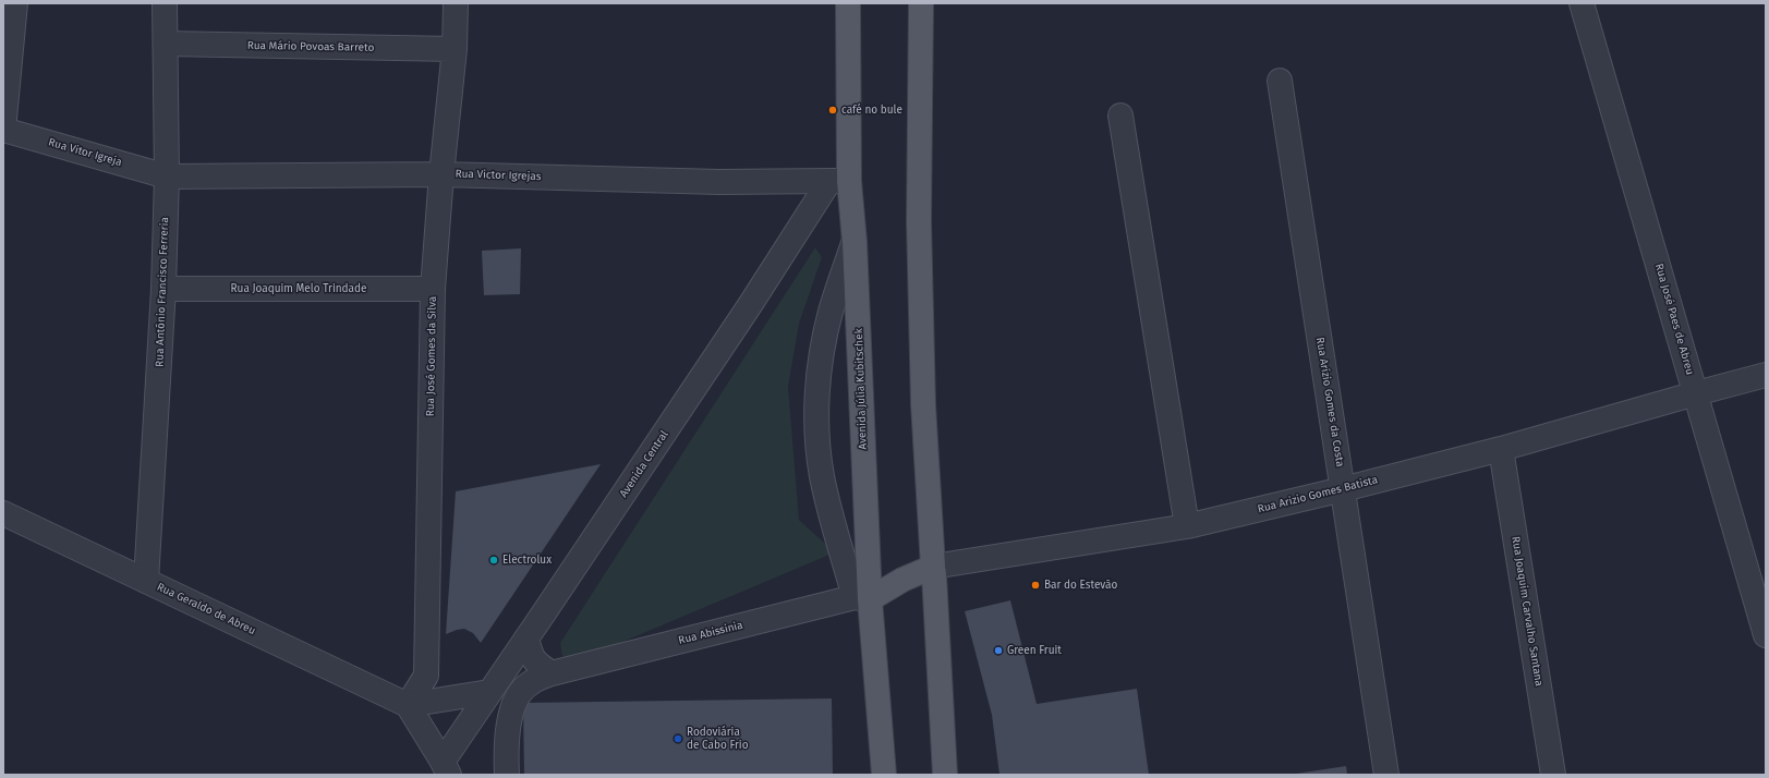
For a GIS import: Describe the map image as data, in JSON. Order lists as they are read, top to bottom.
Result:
{
  "streets": {
    "main road": ["Avenida Júlia Kubitschek"],
    "street": [
      "Rua Mário Povoas Barreto",
      "Rua Vitor Igreja",
      "Rua Victor Igrejas",
      "Rua Joaquim Melo Trindade",
      "Rua Antônio Francisco Ferreria",
      "Rua José Paes de Abreu",
      "Rua José Gomes da Silva",
      "Rua Arízio Gomes da Costa",
      "Avenida Central",
      "Rua Arizio Gomes Batista",
      "Rua Geraldo de Abreu",
      "Rua Joaquim Carvalho Santana",
      "Rua Abissinia"
    ]
  },
  "crossings": [
    ["Rua Mário Povoas Barreto", "Rua Antônio Francisco Ferreria"],
    ["Rua Mário Povoas Barreto", "Rua José Gomes da Silva"],
    ["Rua Vitor Igreja", "Rua Victor Igrejas"],
    ["Rua Vitor Igreja", "Rua Antônio Francisco Ferreria"],
    ["Rua Victor Igrejas", "Rua Antônio Francisco Ferreria"],
    ["Rua Victor Igrejas", "Rua José Gomes da Silva"],
    ["Rua Victor Igrejas", "Avenida Júlia Kubitschek"],
    ["Rua Victor Igrejas", "Avenida Central"],
    ["Rua Joaquim Melo Trindade", "Rua Antônio Francisco Ferreria"],
    ["Rua Joaquim Melo Trindade", "Rua José Gomes da Silva"],
    ["Rua Antônio Francisco Ferreria", "Rua Geraldo de Abreu"],
    ["Rua José Paes de Abreu", "Rua Arizio Gomes Batista"],
    ["Rua José Gomes da Silva", "Rua Geraldo de Abreu"],
    ["Avenida Júlia Kubitschek", "Avenida Central"],
    ["Avenida Júlia Kubitschek", "Rua Abissinia"],
    ["Rua Arízio Gomes da Costa", "Rua Arizio Gomes Batista"],
    ["Rua Arizio Gomes Batista", "Rua Joaquim Carvalho Santana"]
  ],
  "places": [
    "café no bule",
    "Electrolux",
    "Bar do Estevão",
    "Green Fruit",
    "Rodoviária de Cabo Frio"
  ]
}
